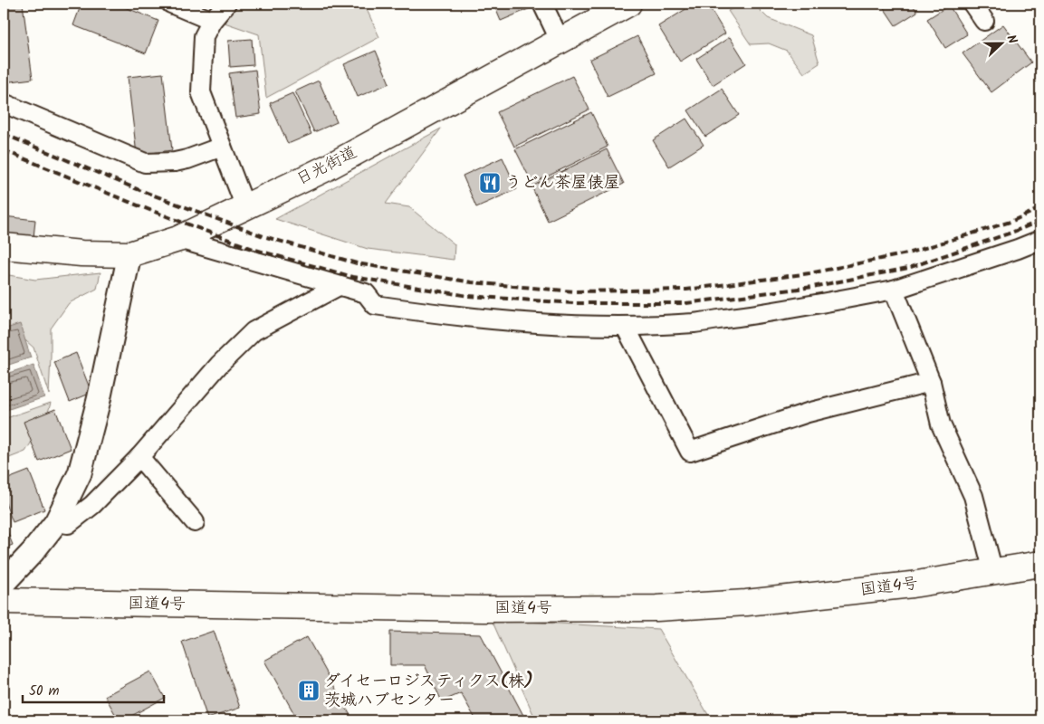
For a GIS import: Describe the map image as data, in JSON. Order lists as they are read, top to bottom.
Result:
{
  "streets": {
    "main road": ["日光街道", "国道4号"]
  },
  "places": {
    "restaurant": ["うどん茶屋俵屋"],
    "building": ["ダイセーロジスティクス(株) 茨城ハブセンター"]
  },
  "scale_bar": "50 m",
  "north": "right"
}
